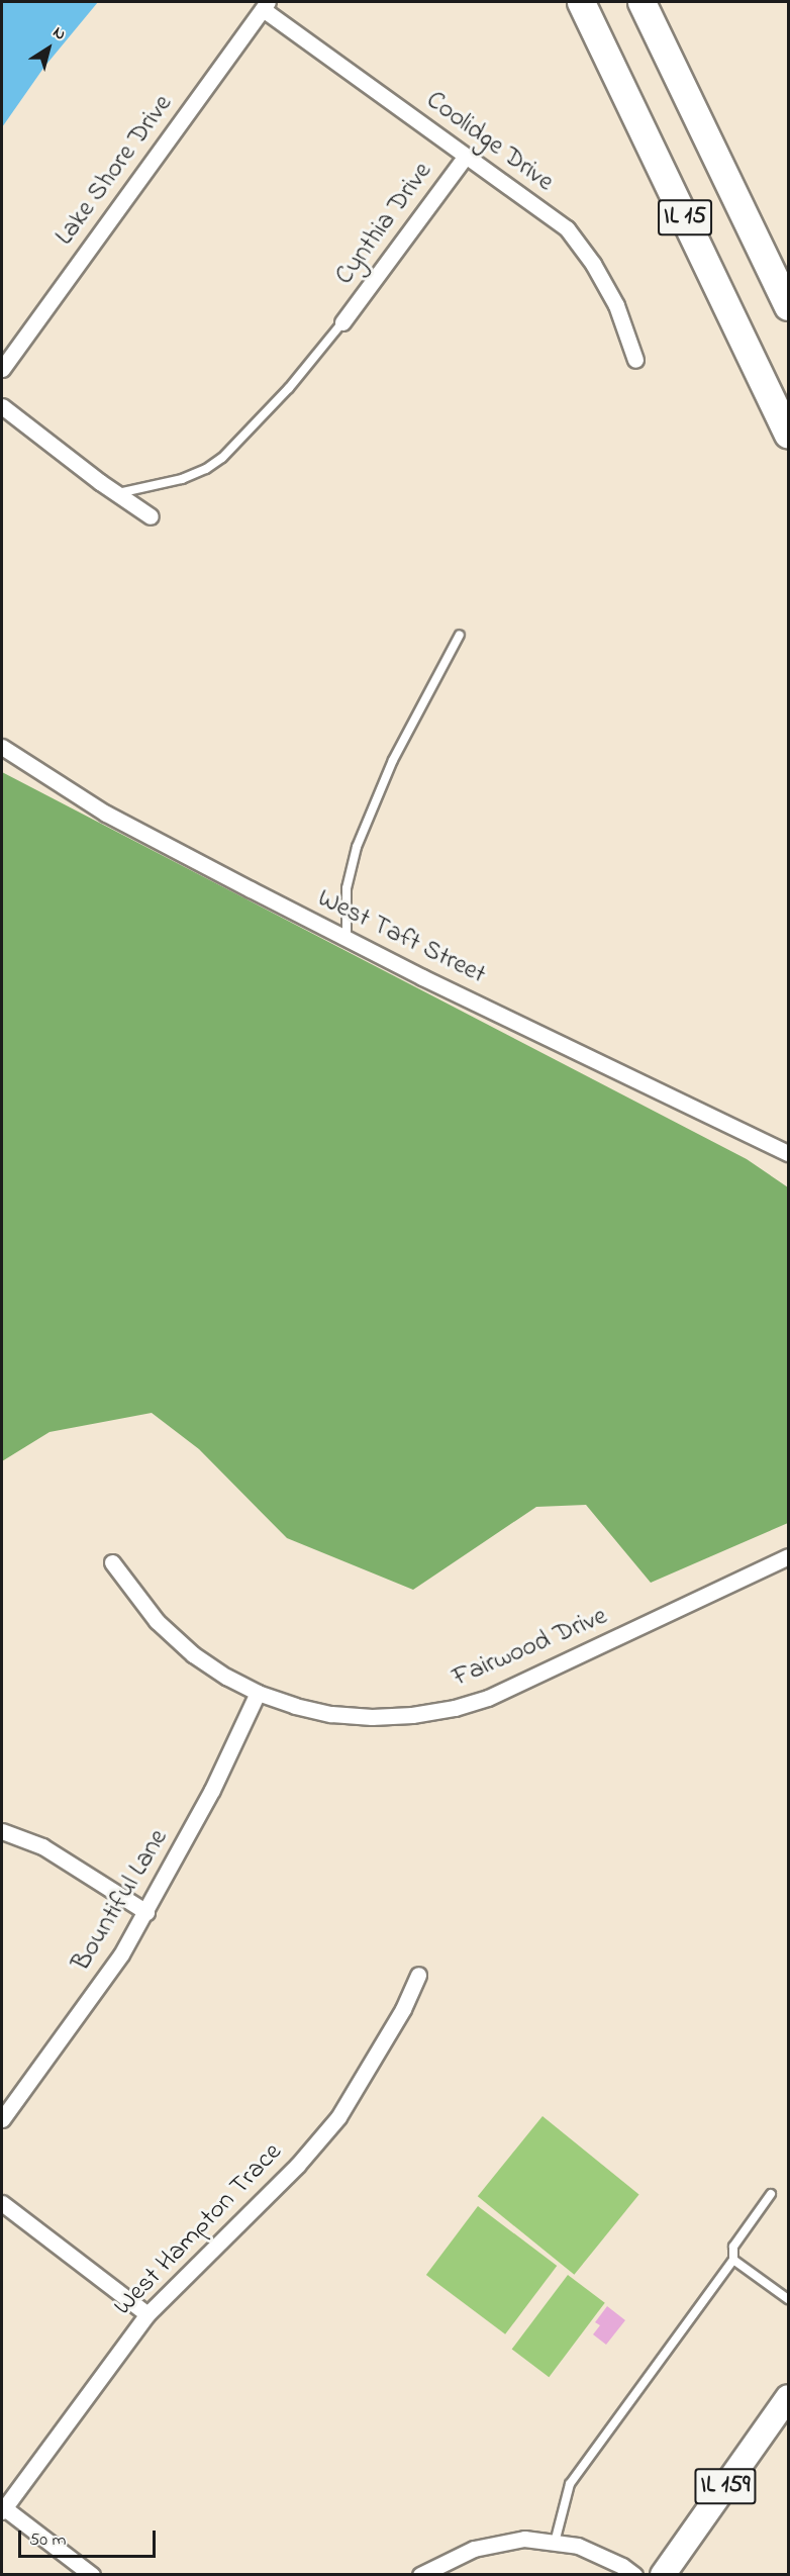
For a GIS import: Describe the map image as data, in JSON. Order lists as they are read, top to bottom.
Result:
{
  "streets": {
    "highway": ["IL 15"],
    "main road": ["IL 159"],
    "street": [
      "Coolidge Drive",
      "Lake Shore Drive",
      "Cynthia Drive",
      "West Taft Street",
      "Fairwood Drive",
      "Bountiful Lane",
      "West Hampton Trace"
    ]
  },
  "crossings": [
    ["Coolidge Drive", "Lake Shore Drive"],
    ["Coolidge Drive", "Cynthia Drive"],
    ["Fairwood Drive", "Bountiful Lane"]
  ],
  "scale_bar": "50 m",
  "north": "top right"
}
